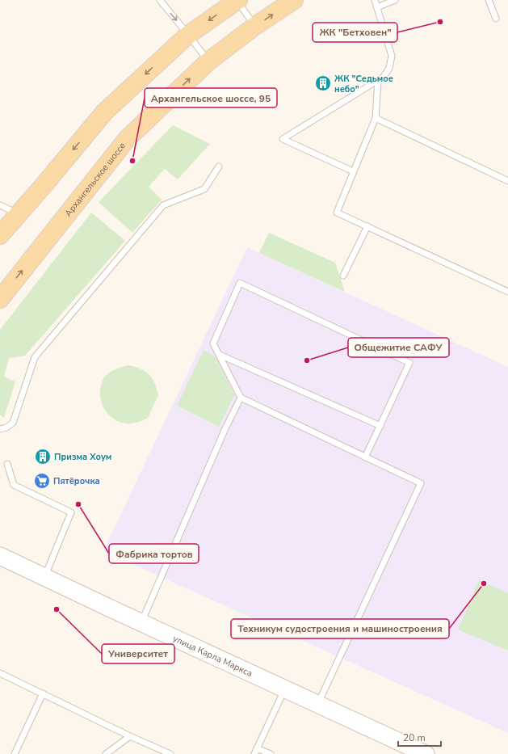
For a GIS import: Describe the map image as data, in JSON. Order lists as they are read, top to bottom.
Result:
{
  "streets": {
    "main road": ["Архангельское шоссе"],
    "street": ["улица Карла Маркса"]
  },
  "places": {
    "other": [
      "ЖК \"Бетховен\"",
      "Архангельское шоссе, 95",
      "Общежитие САФУ",
      "Фабрика тортов",
      "Техникум судостроения и машиностроения",
      "Университет"
    ],
    "building": ["ЖК \"Седьмое небо\"", "Призма Хоум"],
    "supermarket": ["Пятёрочка"]
  },
  "scale_bar": "20 m"
}
